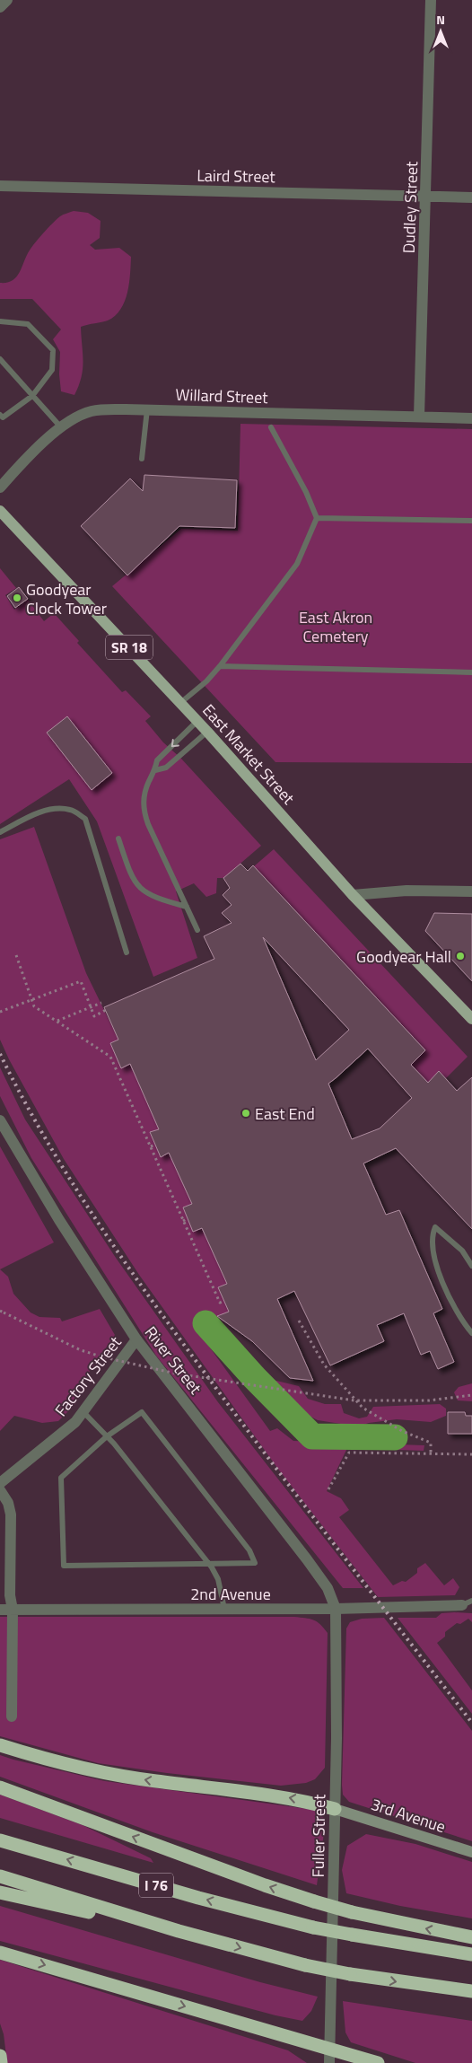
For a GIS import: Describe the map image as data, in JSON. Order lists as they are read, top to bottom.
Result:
{
  "streets": {
    "highway": ["I 76"],
    "main road": ["SR 18", "East Market Street", "3rd Avenue"],
    "street": [
      "Laird Street",
      "Dudley Street",
      "Willard Street",
      "River Street",
      "Factory Street",
      "2nd Avenue",
      "Fuller Street"
    ]
  },
  "crossings": [
    ["Laird Street", "Dudley Street"],
    ["Dudley Street", "Willard Street"],
    ["River Street", "Factory Street"],
    ["River Street", "2nd Avenue"],
    ["River Street", "Fuller Street"],
    ["2nd Avenue", "Fuller Street"],
    ["3rd Avenue", "Fuller Street"]
  ],
  "parks": ["East Akron Cemetery"],
  "places": ["Goodyear Clock Tower", "Goodyear Hall", "East End"],
  "north": "top"
}
